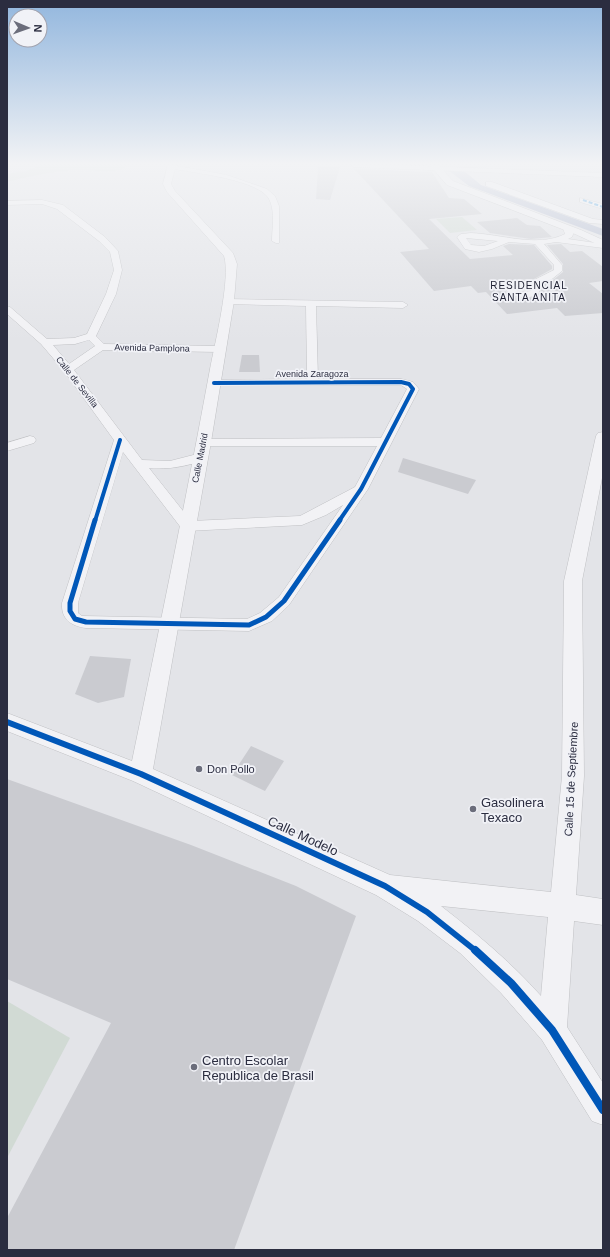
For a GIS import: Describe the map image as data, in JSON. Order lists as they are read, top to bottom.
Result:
{
  "streets": {
    "street": [
      "Avenida Pamplona",
      "Avenida Zaragoza",
      "Calle de Sevilla",
      "Calle Madrid",
      "Calle 15 de Septiembre",
      "Calle Modelo"
    ]
  },
  "crossings": [
    ["Avenida Pamplona", "Calle Madrid"],
    ["Avenida Zaragoza", "Calle Madrid"],
    ["Calle de Sevilla", "Calle Madrid"],
    ["Calle Madrid", "Calle Modelo"],
    ["Calle 15 de Septiembre", "Calle Modelo"]
  ],
  "districts": ["RESIDENCIAL SANTA ANITA"],
  "places": ["Don Pollo", "Gasolinera Texaco", "Centro Escolar Republica de Brasil"],
  "north": "right"
}
